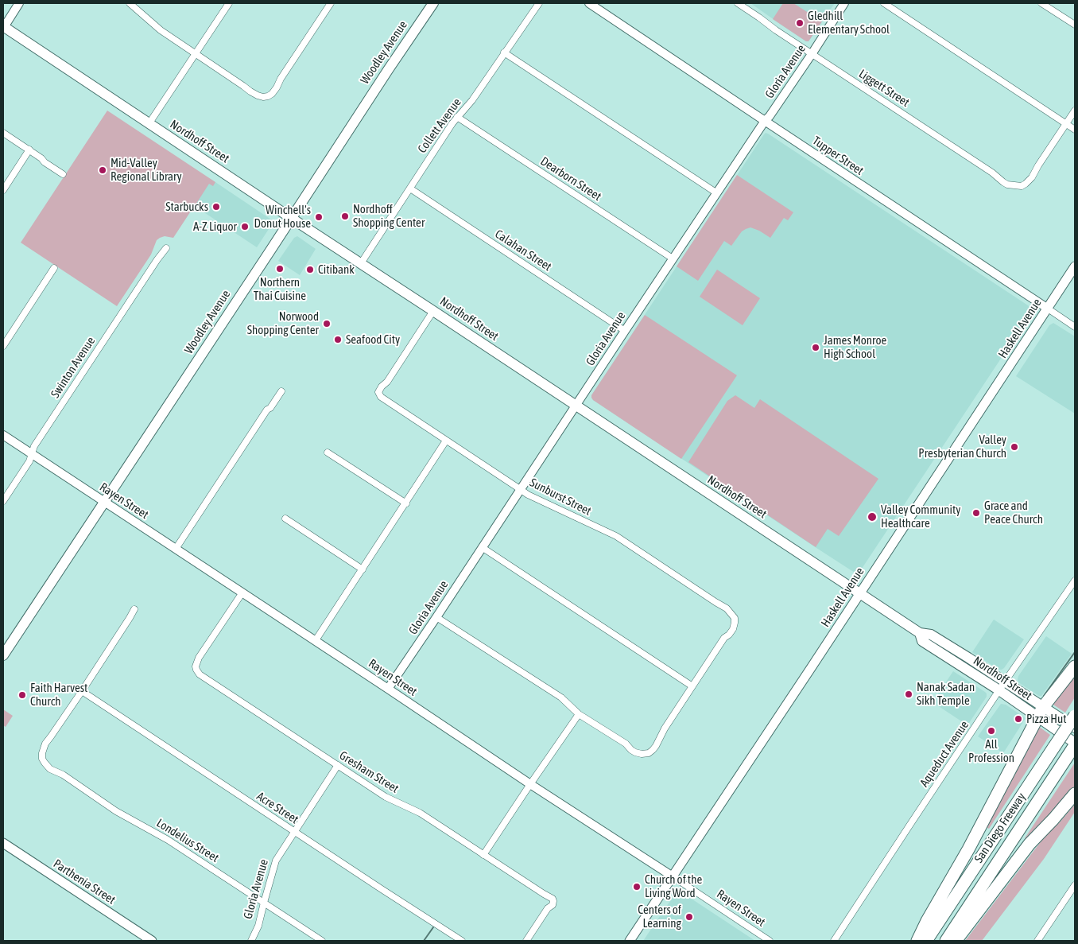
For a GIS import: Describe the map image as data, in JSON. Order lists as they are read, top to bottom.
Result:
{
  "streets": {
    "highway": ["San Diego Freeway"],
    "main road": [
      "Woodley Avenue",
      "Nordhoff Street",
      "Haskell Avenue",
      "Parthenia Street"
    ],
    "street": [
      "Gloria Avenue",
      "Liggett Street",
      "Collett Avenue",
      "Tupper Street",
      "Dearborn Street",
      "Calahan Street",
      "Swinton Avenue",
      "Sunburst Street",
      "Rayen Street",
      "Aqueduct Avenue",
      "Gresham Street",
      "Acre Street",
      "Londelius Street"
    ]
  },
  "crossings": [
    ["Woodley Avenue", "Nordhoff Street"],
    ["Woodley Avenue", "Rayen Street"],
    ["Gloria Avenue", "Liggett Street"],
    ["Gloria Avenue", "Nordhoff Street"],
    ["Gloria Avenue", "Tupper Street"],
    ["Gloria Avenue", "Dearborn Street"],
    ["Gloria Avenue", "Calahan Street"],
    ["Gloria Avenue", "Sunburst Street"],
    ["Gloria Avenue", "Rayen Street"],
    ["Gloria Avenue", "Gresham Street"],
    ["Gloria Avenue", "Acre Street"],
    ["Gloria Avenue", "Londelius Street"],
    ["Collett Avenue", "Nordhoff Street"],
    ["Collett Avenue", "Dearborn Street"],
    ["Collett Avenue", "Calahan Street"],
    ["Nordhoff Street", "Haskell Avenue"],
    ["Nordhoff Street", "Sunburst Street"],
    ["Nordhoff Street", "Aqueduct Avenue"],
    ["Nordhoff Street", "San Diego Freeway"],
    ["Tupper Street", "Haskell Avenue"],
    ["Haskell Avenue", "Rayen Street"],
    ["Swinton Avenue", "Rayen Street"],
    ["Rayen Street", "Gresham Street"],
    ["Acre Street", "Londelius Street"]
  ],
  "places": [
    "Gledhill Elementary School",
    "Mid-Valley Regional Library",
    "Starbucks",
    "Nordhoff Shopping Center",
    "Winchell's Donut House",
    "A-Z Liquor",
    "Northern Thai Cuisine",
    "Citibank",
    "Norwood Shopping Center",
    "Seafood City",
    "James Monroe High School",
    "Valley Presbyterian Church",
    "Grace and Peace Church",
    "Valley Community Healthcare",
    "Nanak Sadan Sikh Temple",
    "Faith Harvest Church",
    "Pizza Hut",
    "All Profession",
    "Church of the Living Word",
    "Centers of Learning"
  ]
}
